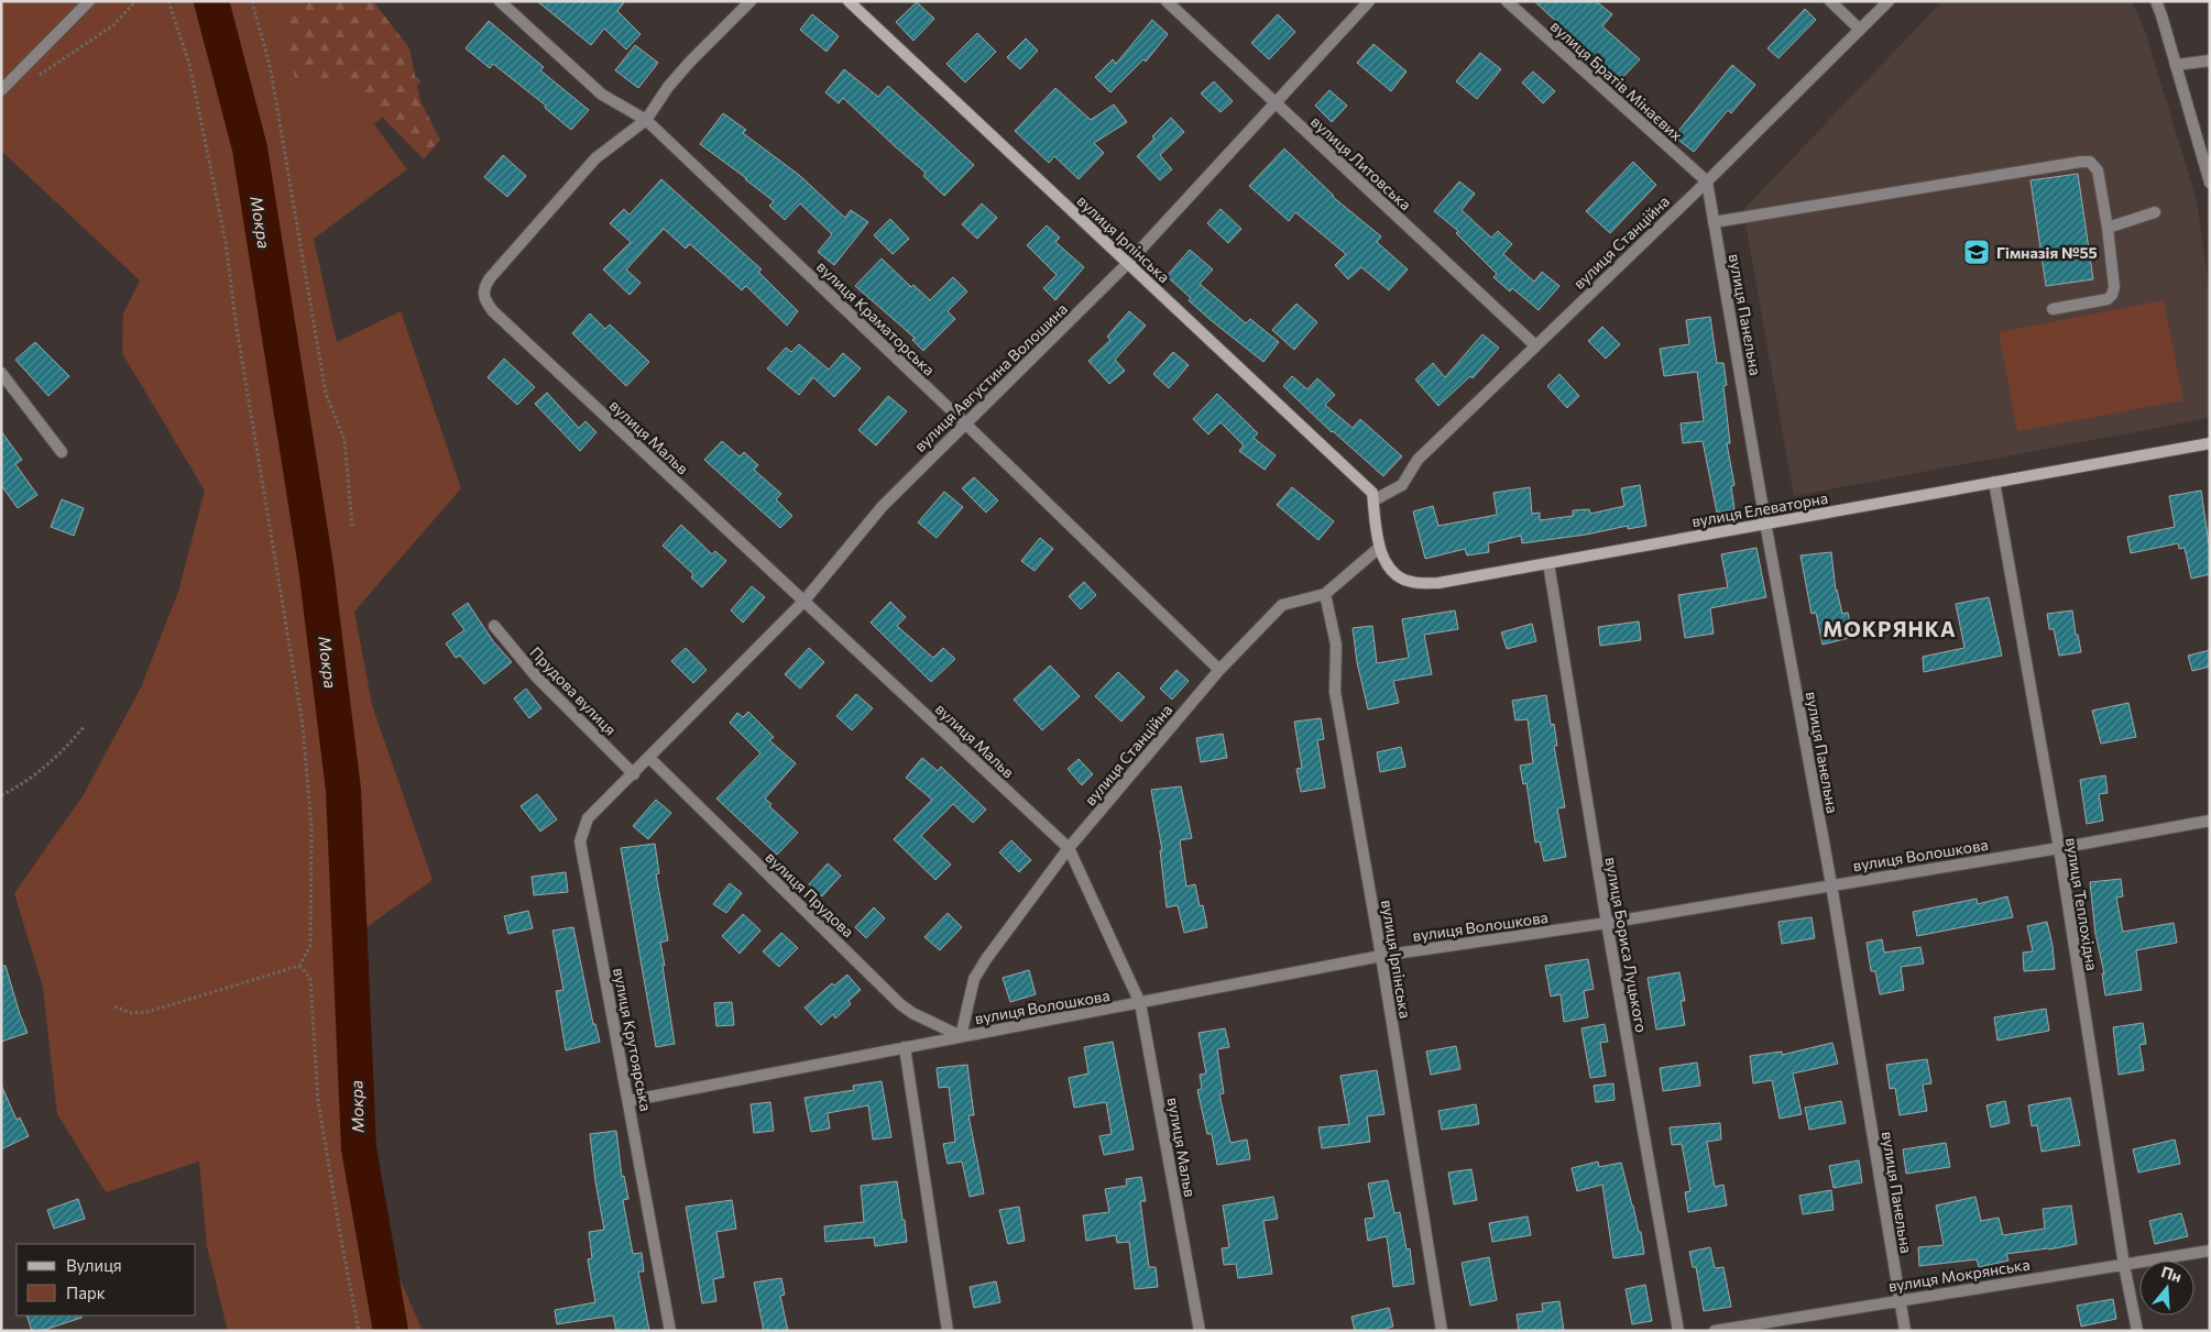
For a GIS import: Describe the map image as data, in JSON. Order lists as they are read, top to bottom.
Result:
{
  "streets": {
    "street": [
      "вулиця Братів Мінаєвих",
      "вулиця Литовська",
      "вулиця Ірпінська",
      "вулиця Станційна",
      "вулиця Панельна",
      "вулиця Краматорська",
      "вулиця Августина Волошина",
      "вулиця Мальв",
      "вулиця Елеваторна",
      "Прудова вулиця",
      "вулиця Волошкова",
      "вулиця Прудова",
      "вулиця Теплохідна",
      "вулиця Бориса Луцького",
      "вулиця Крутоярська",
      "вулиця Мокрянська"
    ]
  },
  "crossings": [
    ["вулиця Братів Мінаєвих", "вулиця Станційна"],
    ["вулиця Братів Мінаєвих", "вулиця Панельна"],
    ["вулиця Литовська", "вулиця Станційна"],
    ["вулиця Литовська", "вулиця Августина Волошина"],
    ["вулиця Ірпінська", "вулиця Станційна"],
    ["вулиця Ірпінська", "вулиця Августина Волошина"],
    ["вулиця Ірпінська", "вулиця Елеваторна"],
    ["вулиця Ірпінська", "вулиця Волошкова"],
    ["вулиця Станційна", "вулиця Панельна"],
    ["вулиця Станційна", "вулиця Краматорська"],
    ["вулиця Станційна", "вулиця Мальв"],
    ["вулиця Станційна", "вулиця Елеваторна"],
    ["вулиця Станційна", "вулиця Волошкова"],
    ["вулиця Станційна", "вулиця Прудова"],
    ["вулиця Панельна", "вулиця Елеваторна"],
    ["вулиця Панельна", "вулиця Волошкова"],
    ["вулиця Панельна", "вулиця Мокрянська"],
    ["вулиця Краматорська", "вулиця Августина Волошина"],
    ["вулиця Краматорська", "вулиця Мальв"],
    ["вулиця Августина Волошина", "вулиця Мальв"],
    ["вулиця Августина Волошина", "Прудова вулиця"],
    ["вулиця Августина Волошина", "вулиця Прудова"],
    ["вулиця Августина Волошина", "вулиця Крутоярська"],
    ["вулиця Мальв", "вулиця Волошкова"],
    ["вулиця Елеваторна", "вулиця Теплохідна"],
    ["вулиця Елеваторна", "вулиця Бориса Луцького"],
    ["Прудова вулиця", "вулиця Крутоярська"],
    ["вулиця Волошкова", "вулиця Прудова"],
    ["вулиця Волошкова", "вулиця Теплохідна"],
    ["вулиця Волошкова", "вулиця Бориса Луцького"],
    ["вулиця Волошкова", "вулиця Крутоярська"],
    ["вулиця Теплохідна", "вулиця Мокрянська"]
  ],
  "districts": ["МОКРЯНКА"],
  "water": ["Мокра"],
  "places": {
    "school or university": ["Гімназія №55"]
  },
  "legend": ["Вулиця", "Парк"],
  "north": "top"
}
